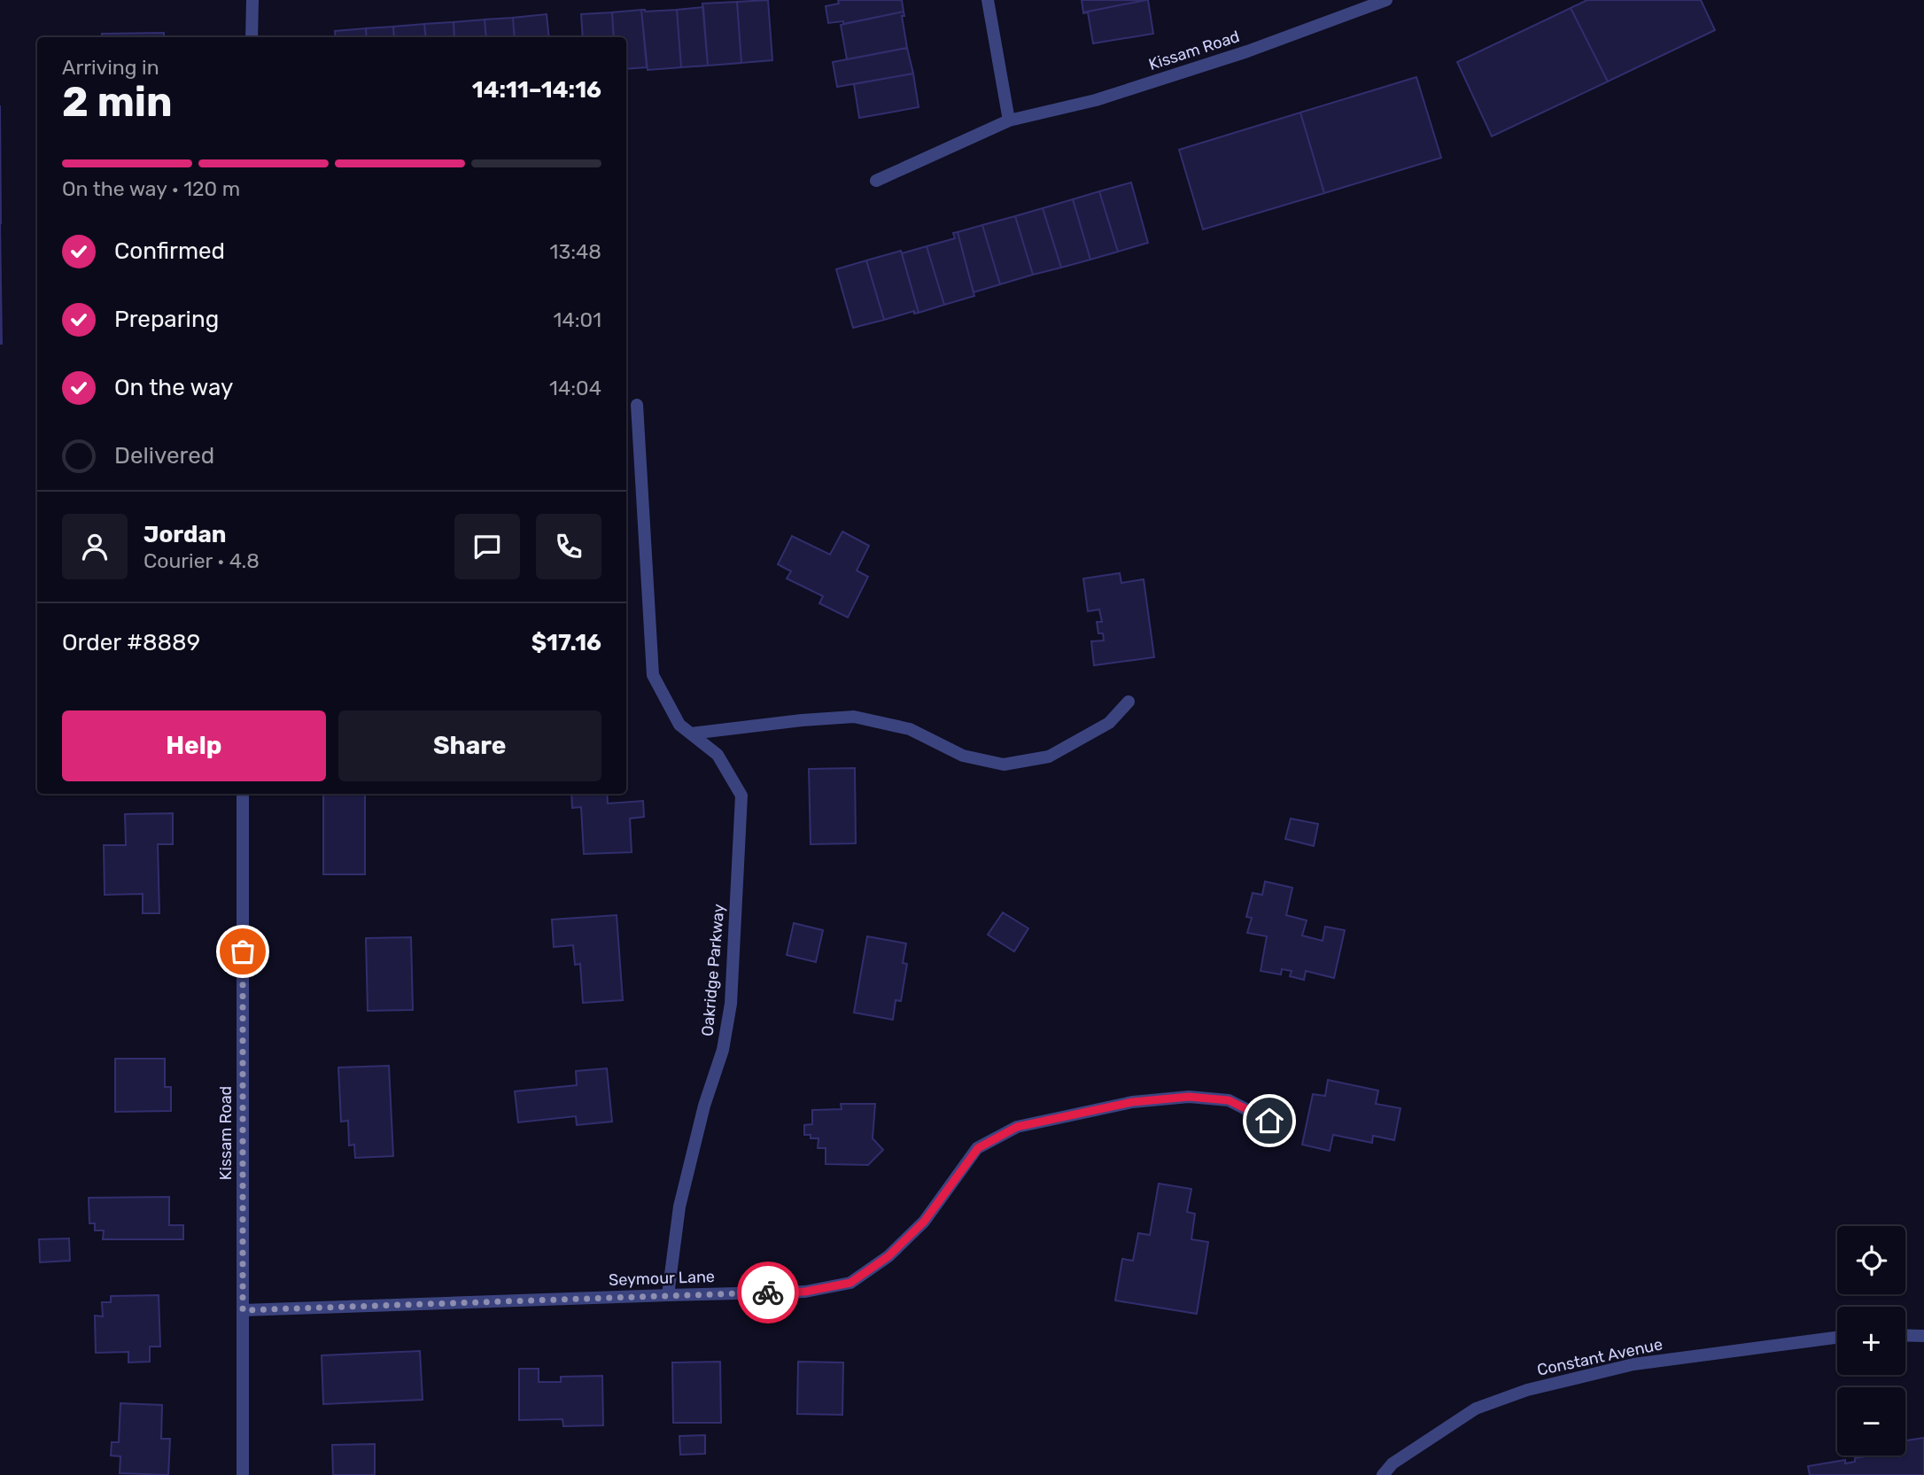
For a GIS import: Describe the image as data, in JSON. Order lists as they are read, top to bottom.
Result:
{
  "streets": {
    "street": [
      "Kissam Road",
      "Oakridge Parkway",
      "Seymour Lane",
      "Constant Avenue"
    ]
  },
  "crossings": [
    ["Kissam Road", "Seymour Lane"],
    ["Oakridge Parkway", "Seymour Lane"]
  ],
  "page": {
    "heading": ["2 min", "Arriving in", "14:11–14:16"],
    "panel": [
      "Jordan",
      "Courier · 4.8",
      "Order #8889",
      "$17.16"
    ],
    "bar": "On the way · 120 m",
    "list": [
      ["Confirmed", "13:48"],
      ["Preparing", "14:01"],
      ["On the way", "14:04"],
      "Delivered"
    ],
    "buttons": ["Help", "Share"],
    "map_buttons": ["+", "−"]
  }
}
